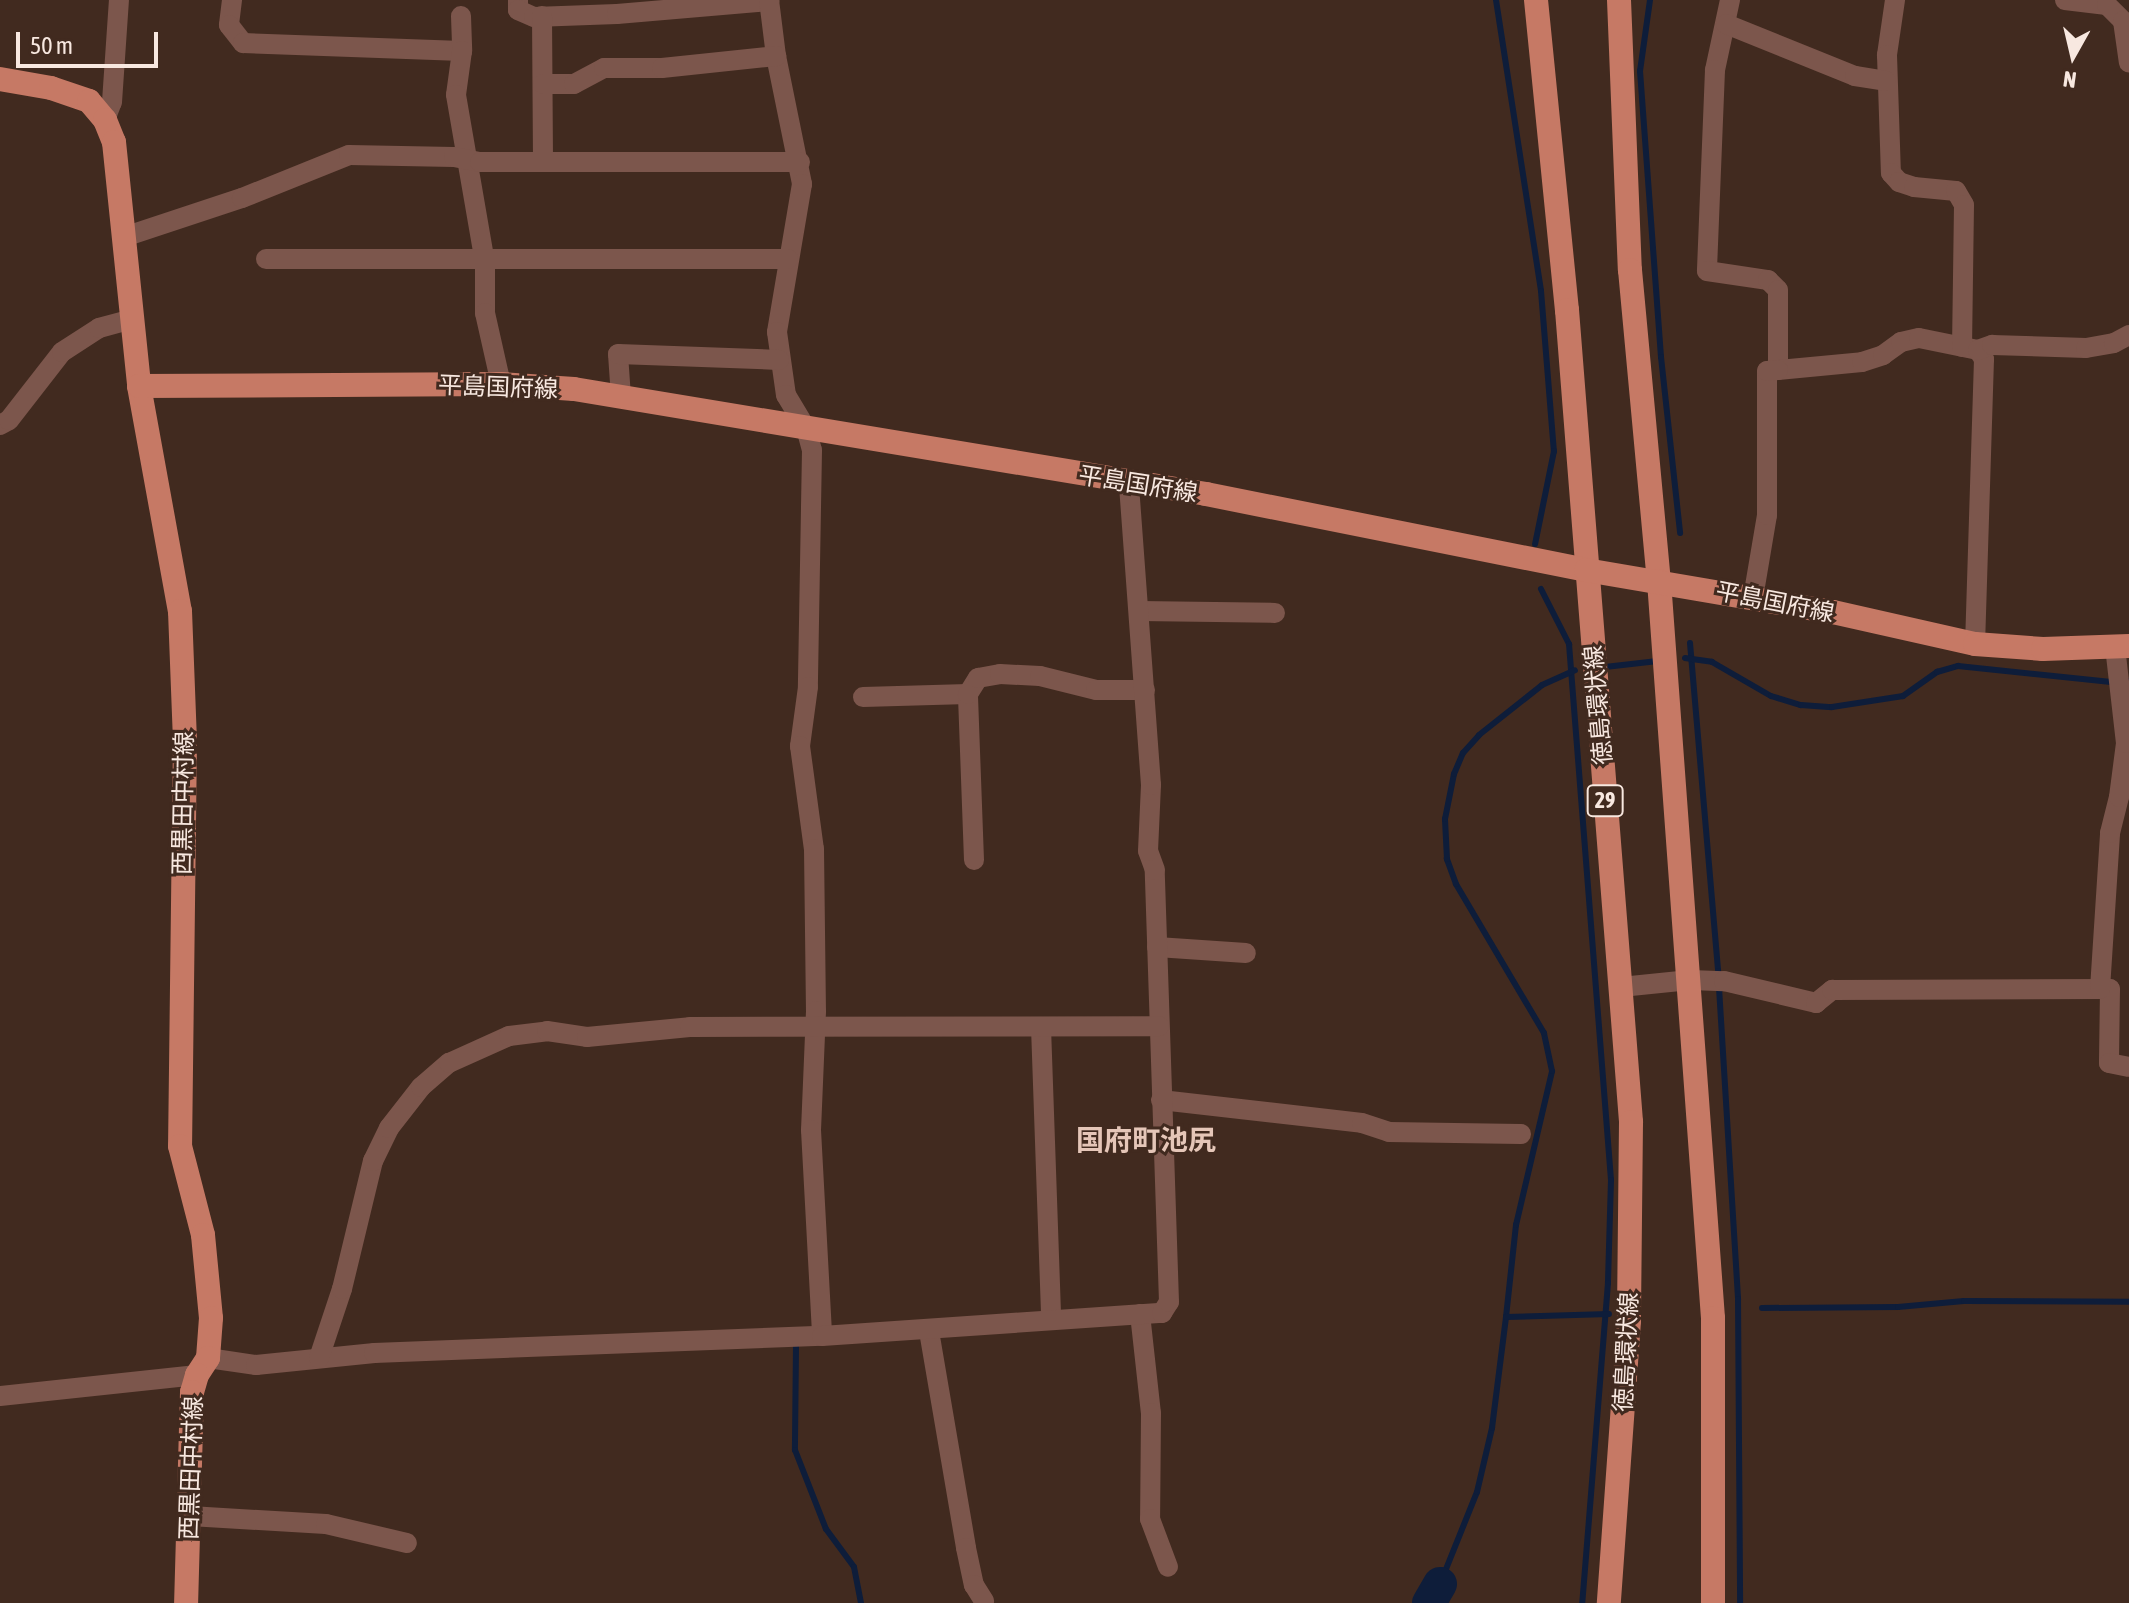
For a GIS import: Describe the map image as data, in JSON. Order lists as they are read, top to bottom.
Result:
{
  "streets": {
    "main road": [
      "平島国府線",
      "徳島環状線",
      "29",
      "西黒田中村線"
    ]
  },
  "crossings": [
    ["平島国府線", "徳島環状線"],
    ["平島国府線", "西黒田中村線"]
  ],
  "districts": ["国府町池尻"],
  "scale_bar": "50 m",
  "north": "bottom"
}
